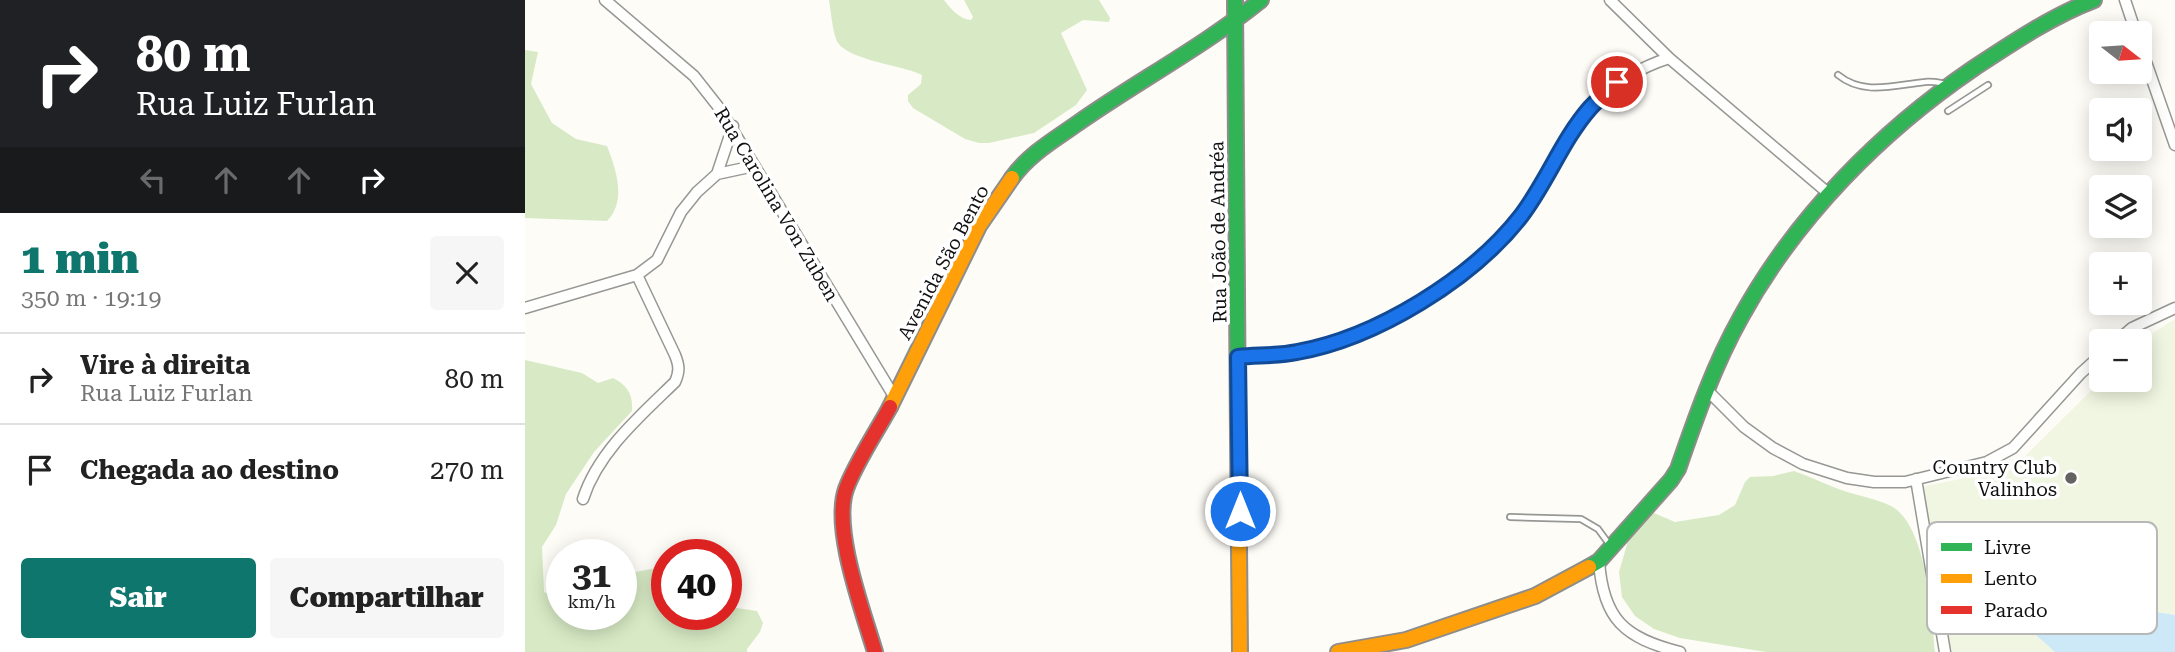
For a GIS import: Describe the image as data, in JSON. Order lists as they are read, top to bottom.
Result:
{
  "streets": {
    "street": ["Rua Carolina Von Zuben", "Rua João de Andréa", "Avenida São Bento"]
  },
  "crossings": [
    ["Rua Carolina Von Zuben", "Avenida São Bento"],
    ["Rua João de Andréa", "Avenida São Bento"]
  ],
  "places": ["Country Club Valinhos"],
  "legend": ["Livre", "Lento", "Parado"],
  "north": "right",
  "page": {
    "turn": ["80 m", "Rua Luiz Furlan"],
    "map_buttons": ["+", "−"],
    "heading": ["1 min", "350 m · 19:19"],
    "list": [
      {
        "name": "Vire à direita",
        "note": "Rua Luiz Furlan",
        "value": "80 m"
      },
      {
        "name": "Chegada ao destino",
        "value": "270 m"
      }
    ],
    "speed": "31 km/h",
    "limit": "40",
    "buttons": ["Sair", "Compartilhar"]
  }
}
